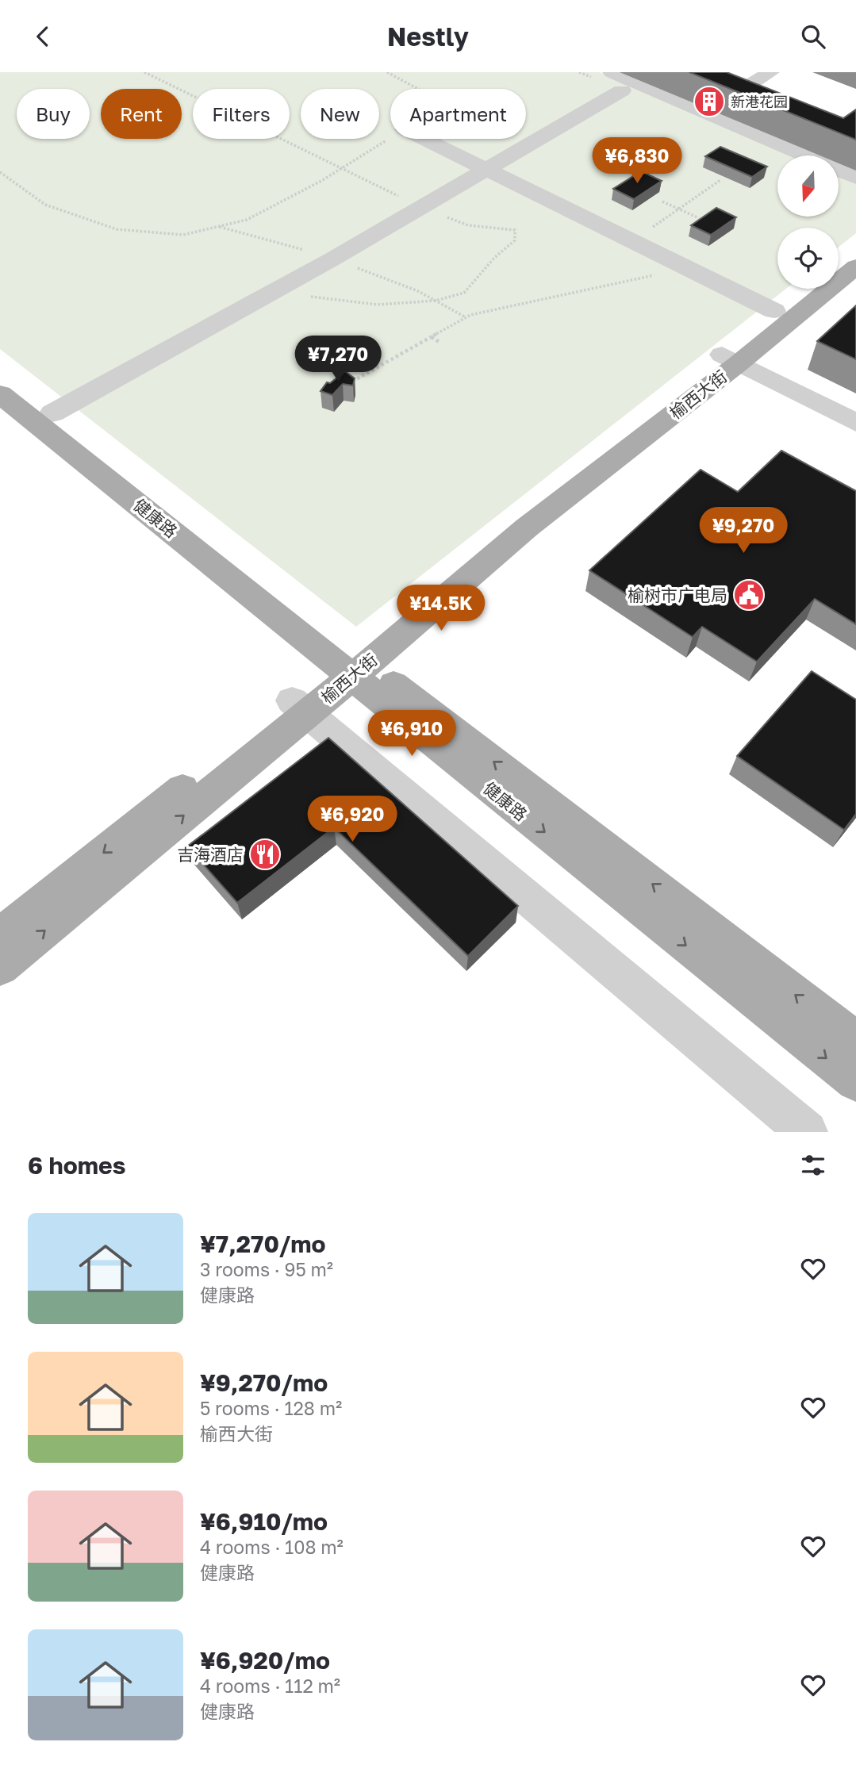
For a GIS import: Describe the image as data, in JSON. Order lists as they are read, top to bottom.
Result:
{
  "streets": {
    "main road": ["榆西大街", "健康路"]
  },
  "crossings": [
    ["榆西大街", "健康路"]
  ],
  "places": {
    "building": ["新港花园"],
    "public building": ["榆树市广电局"],
    "restaurant": ["吉海酒店"]
  },
  "north": "bottom",
  "page": {
    "header": "Nestly",
    "chip": [
      "Buy",
      "Rent",
      "Filters",
      "New",
      "Apartment"
    ],
    "price": [
      "¥6,830",
      "¥7,270",
      "¥9,270",
      "¥14.5K",
      "¥6,910",
      "¥6,920"
    ],
    "heading": "6 homes",
    "list": [
      {
        "name": "¥7,270/mo",
        "note": "3 rooms · 95 m² · 健康路"
      },
      {
        "name": "¥9,270/mo",
        "note": "5 rooms · 128 m² · 榆西大街"
      },
      {
        "name": "¥6,910/mo",
        "note": "4 rooms · 108 m² · 健康路"
      },
      {
        "name": "¥6,920/mo",
        "note": "4 rooms · 112 m² · 健康路"
      }
    ]
  }
}
